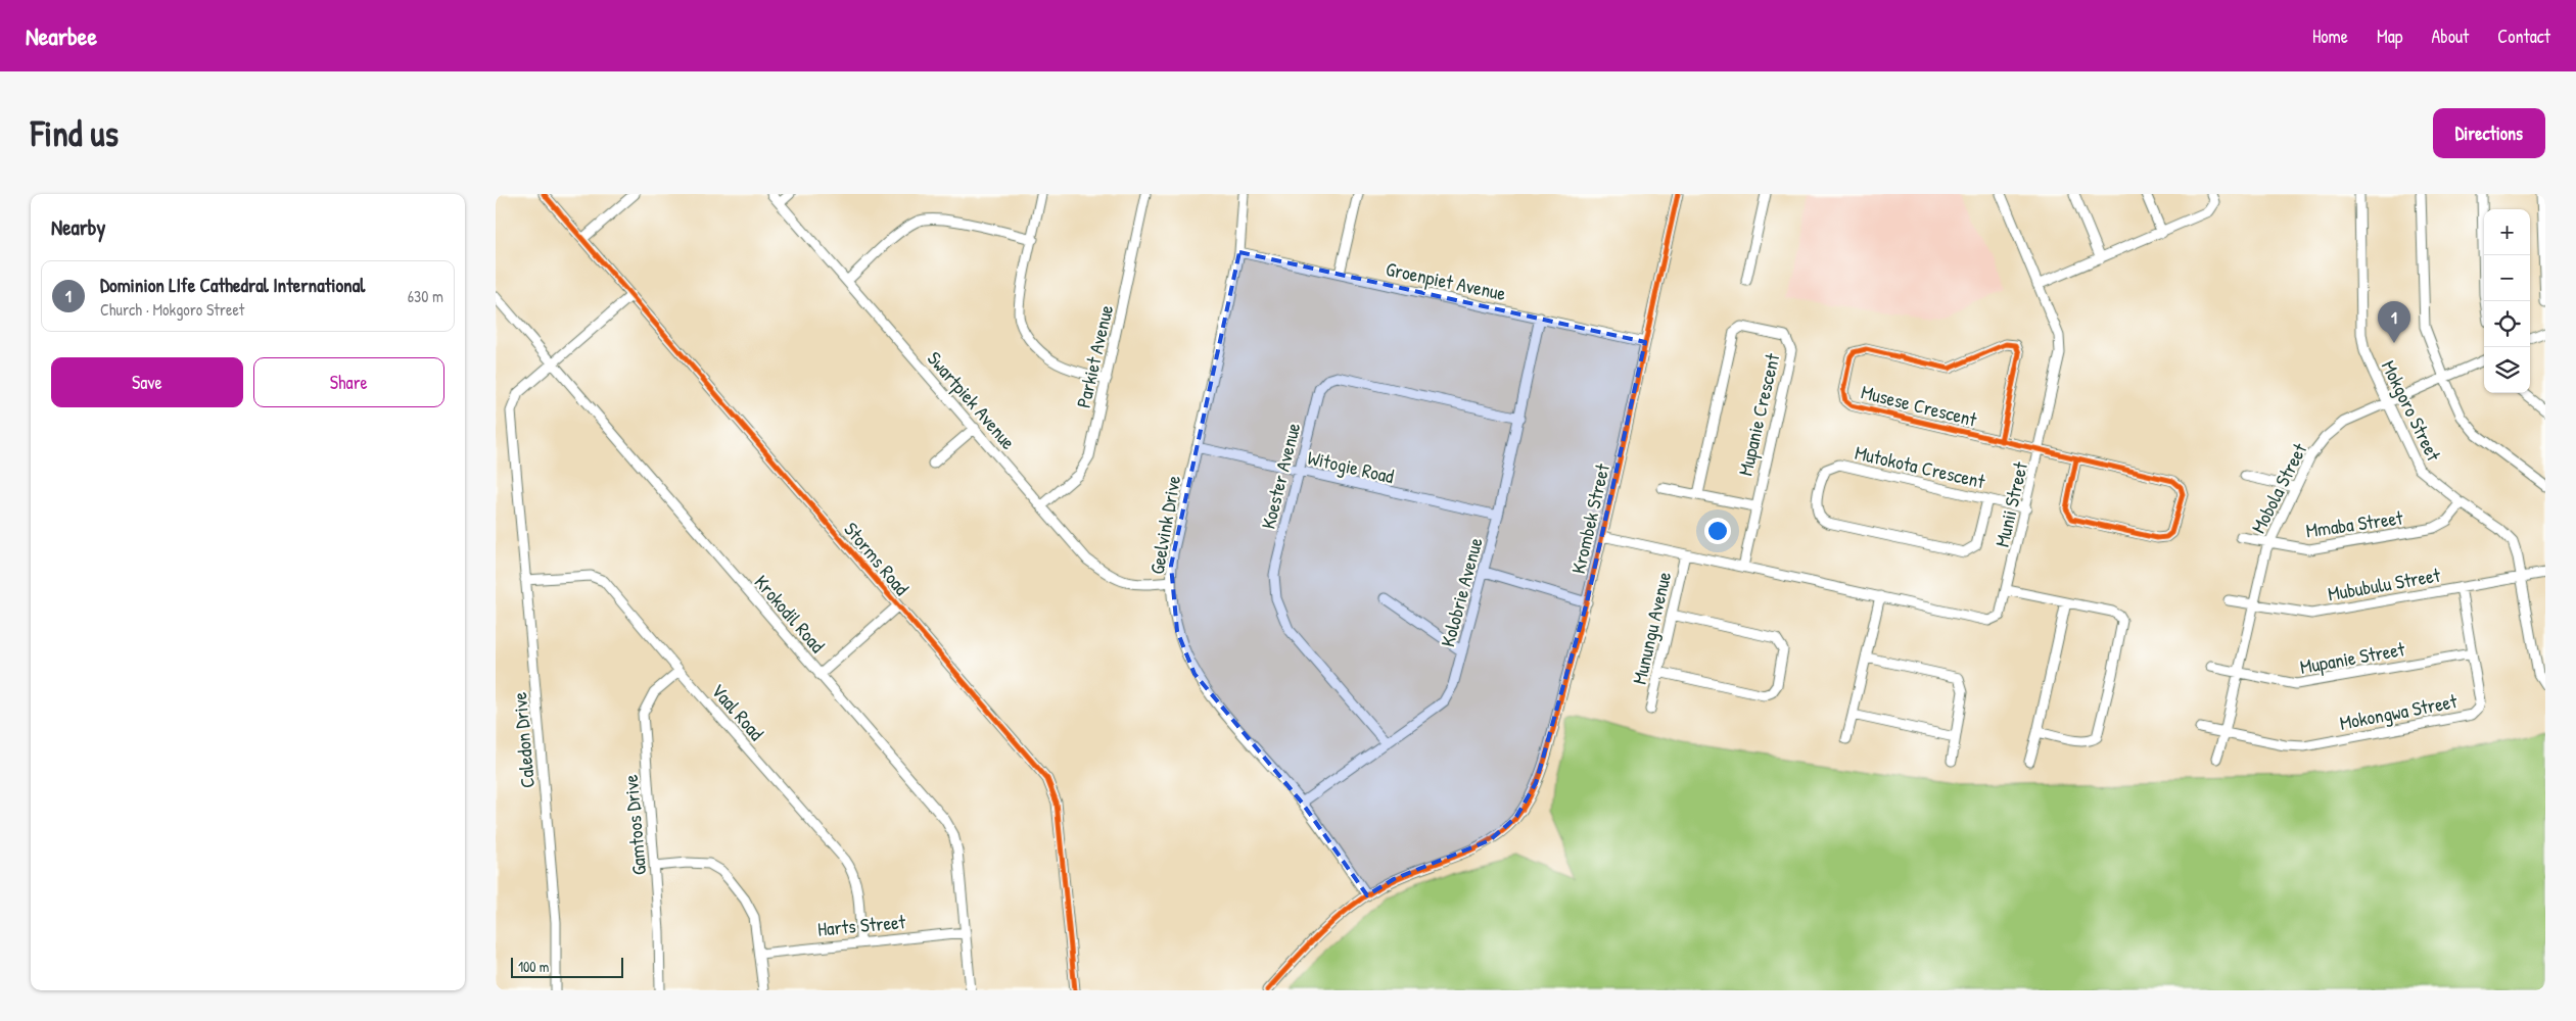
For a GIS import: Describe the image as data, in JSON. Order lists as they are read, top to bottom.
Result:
{
  "streets": {
    "street": [
      "Groenpiet Avenue",
      "Parkiet Avenue",
      "Swartpiek Avenue",
      "Musese Crescent",
      "Mokgoro Street",
      "Mupanie Crescent",
      "Witogie Road",
      "Mutokota Crescent",
      "Koester Avenue",
      "Mobola Street",
      "Munii Street",
      "Krombek Street",
      "Mmaba Street",
      "Geelvink Drive",
      "Storms Road",
      "Mububulu Street",
      "Kolobrie Avenue",
      "Krokodil Road",
      "Munungu Avenue",
      "Mupanie Street",
      "Vaal Road",
      "Mokongwa Street",
      "Caledon Drive",
      "Gamtoos Drive",
      "Harts Street"
    ]
  },
  "crossings": [
    ["Groenpiet Avenue", "Krombek Street"],
    ["Groenpiet Avenue", "Geelvink Drive"],
    ["Groenpiet Avenue", "Kolobrie Avenue"],
    ["Parkiet Avenue", "Swartpiek Avenue"],
    ["Swartpiek Avenue", "Geelvink Drive"],
    ["Musese Crescent", "Munii Street"],
    ["Mokgoro Street", "Mobola Street"],
    ["Mokgoro Street", "Mmaba Street"],
    ["Mokgoro Street", "Mububulu Street"],
    ["Mupanie Crescent", "Munii Street"],
    ["Witogie Road", "Koester Avenue"],
    ["Witogie Road", "Geelvink Drive"],
    ["Witogie Road", "Kolobrie Avenue"],
    ["Mutokota Crescent", "Munii Street"],
    ["Koester Avenue", "Kolobrie Avenue"],
    ["Mobola Street", "Mmaba Street"],
    ["Mobola Street", "Mububulu Street"],
    ["Mobola Street", "Mupanie Street"],
    ["Mobola Street", "Mokongwa Street"],
    ["Munii Street", "Krombek Street"],
    ["Munii Street", "Munungu Avenue"],
    ["Krombek Street", "Geelvink Drive"],
    ["Geelvink Drive", "Kolobrie Avenue"],
    ["Storms Road", "Caledon Drive"],
    ["Mububulu Street", "Mokongwa Street"],
    ["Krokodil Road", "Caledon Drive"],
    ["Krokodil Road", "Harts Street"],
    ["Mupanie Street", "Mokongwa Street"],
    ["Vaal Road", "Caledon Drive"],
    ["Vaal Road", "Gamtoos Drive"],
    ["Vaal Road", "Harts Street"]
  ],
  "scale_bar": "100 m",
  "page": {
    "header": "Nearbee",
    "nav": [
      "Home",
      "Map",
      "About",
      "Contact"
    ],
    "buttons": [
      "Directions",
      ["Save", "Share"]
    ],
    "title": "Find us",
    "heading": "Nearby",
    "map_buttons": ["+", "−"],
    "list": [
      {
        "mark": "1",
        "name": "Dominion LIfe Cathedral International",
        "note": "Church · Mokgoro Street",
        "value": "630 m"
      }
    ],
    "pins": "1",
    "scale": "100 m"
  }
}
